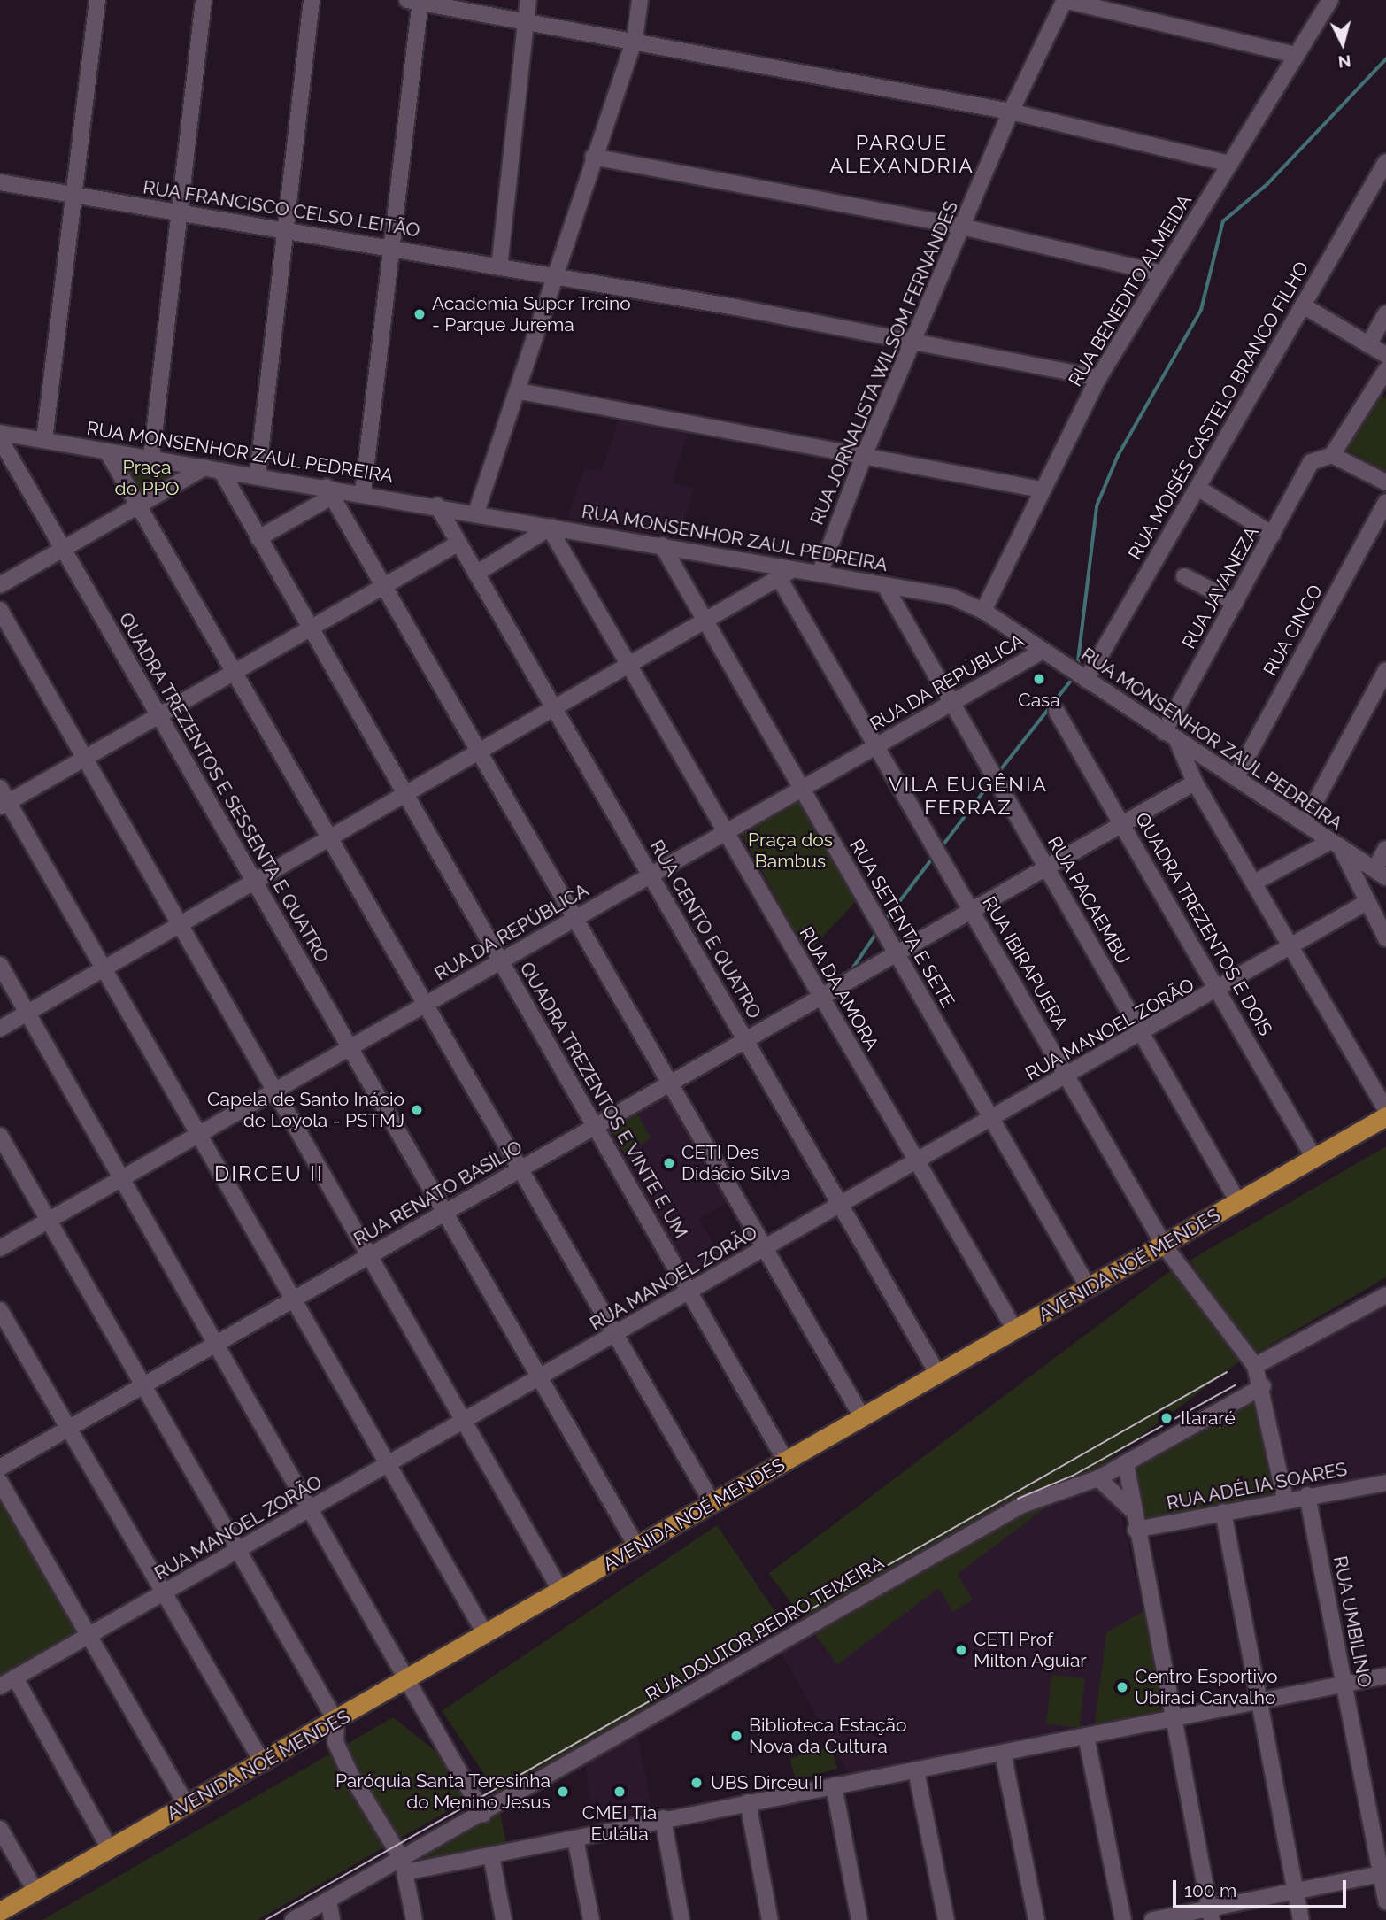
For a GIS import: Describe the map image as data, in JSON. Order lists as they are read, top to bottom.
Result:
{
  "streets": {
    "main road": ["AVENIDA NOÉ MENDES"],
    "street": [
      "RUA FRANCISCO CELSO LEITÃO",
      "RUA BENEDITO ALMEIDA",
      "RUA JORNALISTA WILSOM FERNANDES",
      "RUA MOISÉS CASTELO BRANCO FILHO",
      "RUA MONSENHOR ZAUL PEDREIRA",
      "RUA JAVANEZA",
      "RUA CINCO",
      "RUA DA REPÚBLICA",
      "QUADRA TREZENTOS E SESSENTA E QUATRO",
      "RUA PACAEMBU",
      "RUA SETENTA E SETE",
      "QUADRA TREZENTOS E DOIS",
      "RUA CENTO E QUATRO",
      "RUA IBIRAPUERA",
      "RUA DA AMORA",
      "RUA MANOEL ZORÃO",
      "QUADRA TREZENTOS E VINTE E UM",
      "RUA RENATO BASÍLIO",
      "RUA ADÉLIA SOARES",
      "RUA UMBILINO",
      "RUA DOUTOR PEDRO TEIXEIRA"
    ]
  },
  "crossings": [
    ["RUA FRANCISCO CELSO LEITÃO", "RUA BENEDITO ALMEIDA"],
    ["RUA FRANCISCO CELSO LEITÃO", "RUA JORNALISTA WILSOM FERNANDES"],
    ["RUA BENEDITO ALMEIDA", "RUA MONSENHOR ZAUL PEDREIRA"],
    ["RUA JORNALISTA WILSOM FERNANDES", "RUA MONSENHOR ZAUL PEDREIRA"],
    ["RUA MOISÉS CASTELO BRANCO FILHO", "RUA MONSENHOR ZAUL PEDREIRA"],
    ["RUA MONSENHOR ZAUL PEDREIRA", "RUA JAVANEZA"],
    ["RUA MONSENHOR ZAUL PEDREIRA", "RUA CINCO"],
    ["RUA MONSENHOR ZAUL PEDREIRA", "RUA DA REPÚBLICA"],
    ["RUA MONSENHOR ZAUL PEDREIRA", "RUA PACAEMBU"],
    ["RUA MONSENHOR ZAUL PEDREIRA", "RUA SETENTA E SETE"],
    ["RUA MONSENHOR ZAUL PEDREIRA", "RUA CENTO E QUATRO"],
    ["RUA MONSENHOR ZAUL PEDREIRA", "RUA DA AMORA"],
    ["RUA MONSENHOR ZAUL PEDREIRA", "QUADRA TREZENTOS E VINTE E UM"],
    ["RUA DA REPÚBLICA", "QUADRA TREZENTOS E SESSENTA E QUATRO"],
    ["RUA DA REPÚBLICA", "RUA PACAEMBU"],
    ["RUA DA REPÚBLICA", "RUA SETENTA E SETE"],
    ["RUA DA REPÚBLICA", "RUA CENTO E QUATRO"],
    ["RUA DA REPÚBLICA", "RUA IBIRAPUERA"],
    ["RUA DA REPÚBLICA", "RUA DA AMORA"],
    ["RUA DA REPÚBLICA", "QUADRA TREZENTOS E VINTE E UM"],
    ["QUADRA TREZENTOS E SESSENTA E QUATRO", "RUA MANOEL ZORÃO"],
    ["QUADRA TREZENTOS E SESSENTA E QUATRO", "RUA RENATO BASÍLIO"],
    ["QUADRA TREZENTOS E SESSENTA E QUATRO", "AVENIDA NOÉ MENDES"],
    ["RUA PACAEMBU", "RUA MANOEL ZORÃO"],
    ["RUA PACAEMBU", "RUA RENATO BASÍLIO"],
    ["RUA PACAEMBU", "AVENIDA NOÉ MENDES"],
    ["RUA SETENTA E SETE", "RUA MANOEL ZORÃO"],
    ["RUA SETENTA E SETE", "RUA RENATO BASÍLIO"],
    ["RUA SETENTA E SETE", "AVENIDA NOÉ MENDES"],
    ["QUADRA TREZENTOS E DOIS", "RUA MANOEL ZORÃO"],
    ["QUADRA TREZENTOS E DOIS", "RUA RENATO BASÍLIO"],
    ["QUADRA TREZENTOS E DOIS", "AVENIDA NOÉ MENDES"],
    ["RUA CENTO E QUATRO", "RUA MANOEL ZORÃO"],
    ["RUA CENTO E QUATRO", "RUA RENATO BASÍLIO"],
    ["RUA CENTO E QUATRO", "AVENIDA NOÉ MENDES"],
    ["RUA IBIRAPUERA", "RUA MANOEL ZORÃO"],
    ["RUA IBIRAPUERA", "RUA RENATO BASÍLIO"],
    ["RUA IBIRAPUERA", "AVENIDA NOÉ MENDES"],
    ["RUA IBIRAPUERA", "RUA ADÉLIA SOARES"],
    ["RUA IBIRAPUERA", "RUA DOUTOR PEDRO TEIXEIRA"],
    ["RUA DA AMORA", "RUA MANOEL ZORÃO"],
    ["RUA DA AMORA", "RUA RENATO BASÍLIO"],
    ["RUA DA AMORA", "AVENIDA NOÉ MENDES"],
    ["RUA MANOEL ZORÃO", "QUADRA TREZENTOS E VINTE E UM"],
    ["QUADRA TREZENTOS E VINTE E UM", "RUA RENATO BASÍLIO"],
    ["QUADRA TREZENTOS E VINTE E UM", "AVENIDA NOÉ MENDES"],
    ["RUA ADÉLIA SOARES", "RUA UMBILINO"]
  ],
  "districts": ["PARQUE ALEXANDRIA", "VILA EUGÊNIA FERRAZ", "DIRCEU II"],
  "parks": ["Praça do PPO", "Praça dos Bambus"],
  "places": [
    "Academia Super Treino - Parque Jurema",
    "Casa",
    "Capela de Santo Inácio de Loyola - PSTMJ",
    "CETI Des Didácio Silva",
    "Itararé",
    "CETI Prof Milton Aguiar",
    "Centro Esportivo Ubiraci Carvalho",
    "Biblioteca Estação Nova da Cultura",
    "UBS Dirceu II",
    "Paróquia Santa Teresinha do Menino Jesus",
    "CMEI Tia Eutália"
  ],
  "scale_bar": "100 m",
  "north": "bottom"
}
